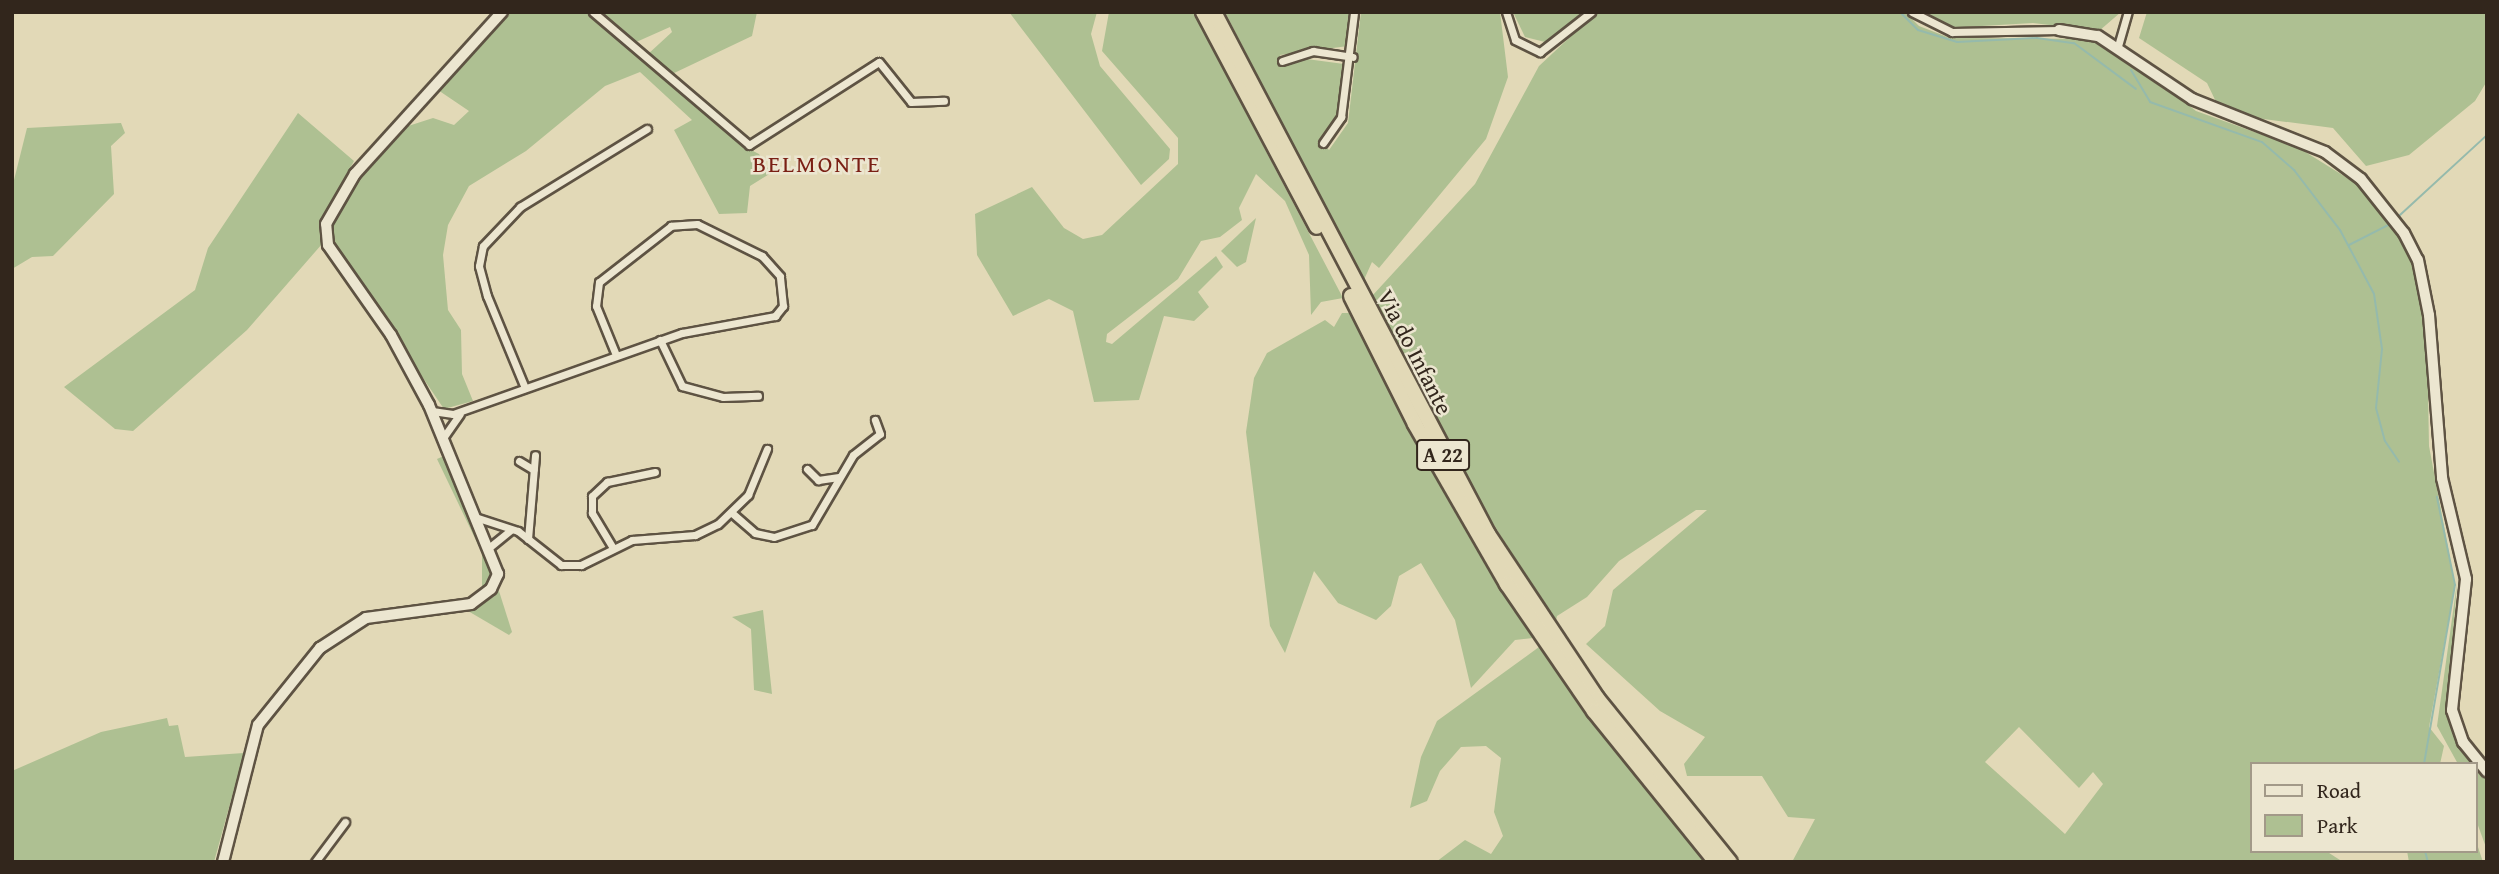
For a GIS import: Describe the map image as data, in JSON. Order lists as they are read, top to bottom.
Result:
{
  "streets": {
    "highway": ["Via do Infante", "A 22"]
  },
  "districts": ["BELMONTE"],
  "legend": ["Road", "Park"]
}
